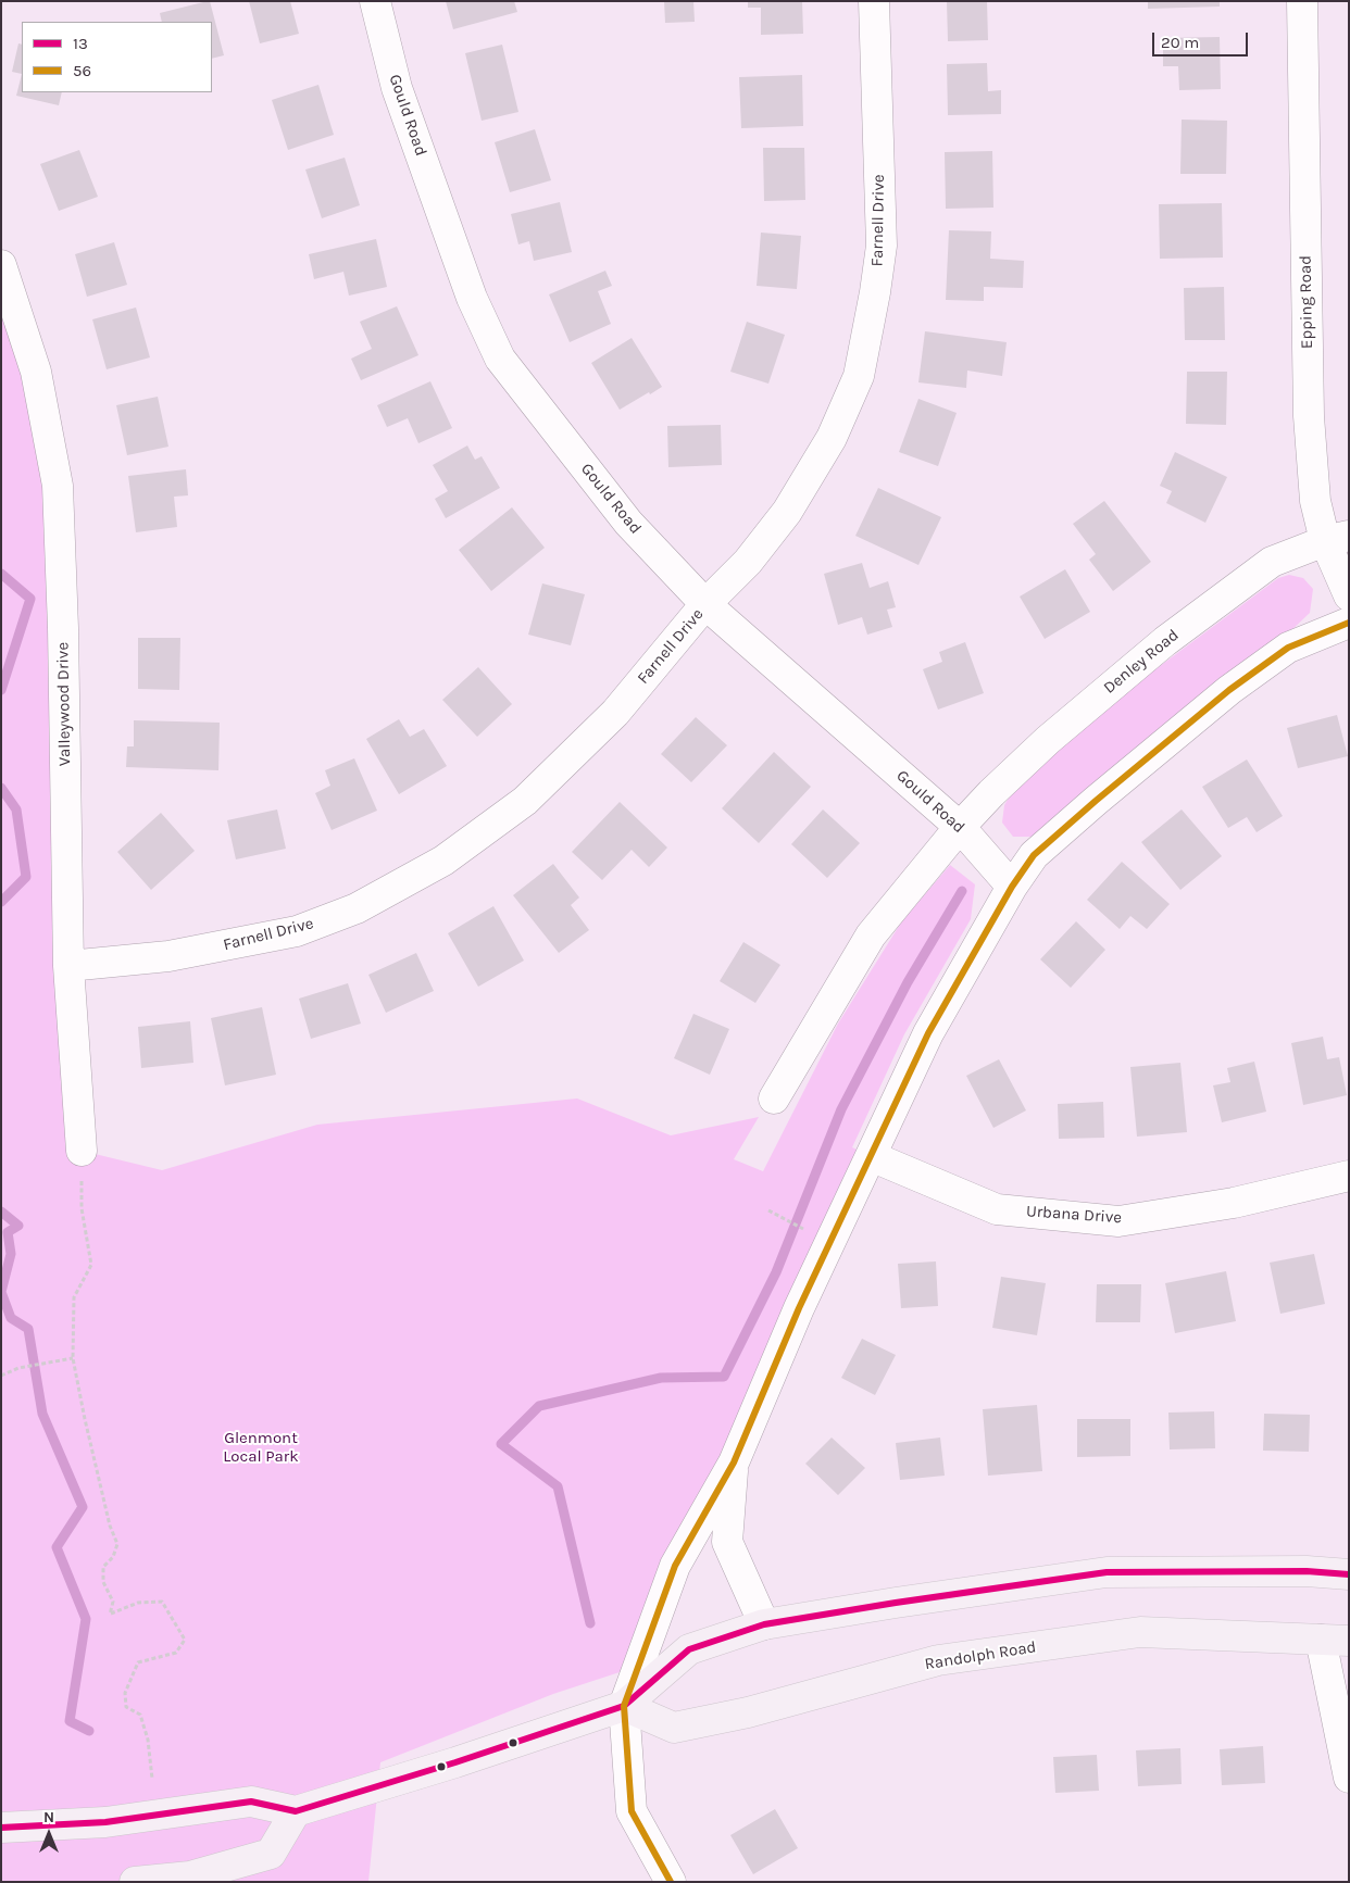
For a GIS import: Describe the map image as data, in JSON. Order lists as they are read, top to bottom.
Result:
{
  "streets": {
    "main road": ["Randolph Road"],
    "street": [
      "Gould Road",
      "Farnell Drive",
      "Epping Road",
      "Denley Road",
      "Valleywood Drive",
      "Urbana Drive"
    ]
  },
  "crossings": [
    ["Gould Road", "Farnell Drive"],
    ["Gould Road", "Denley Road"],
    ["Farnell Drive", "Valleywood Drive"],
    ["Epping Road", "Denley Road"]
  ],
  "parks": ["Glenmont Local Park"],
  "lines": ["transit line 56", "transit line 13"],
  "legend": ["13", "56"],
  "scale_bar": "20 m",
  "north": "top"
}
